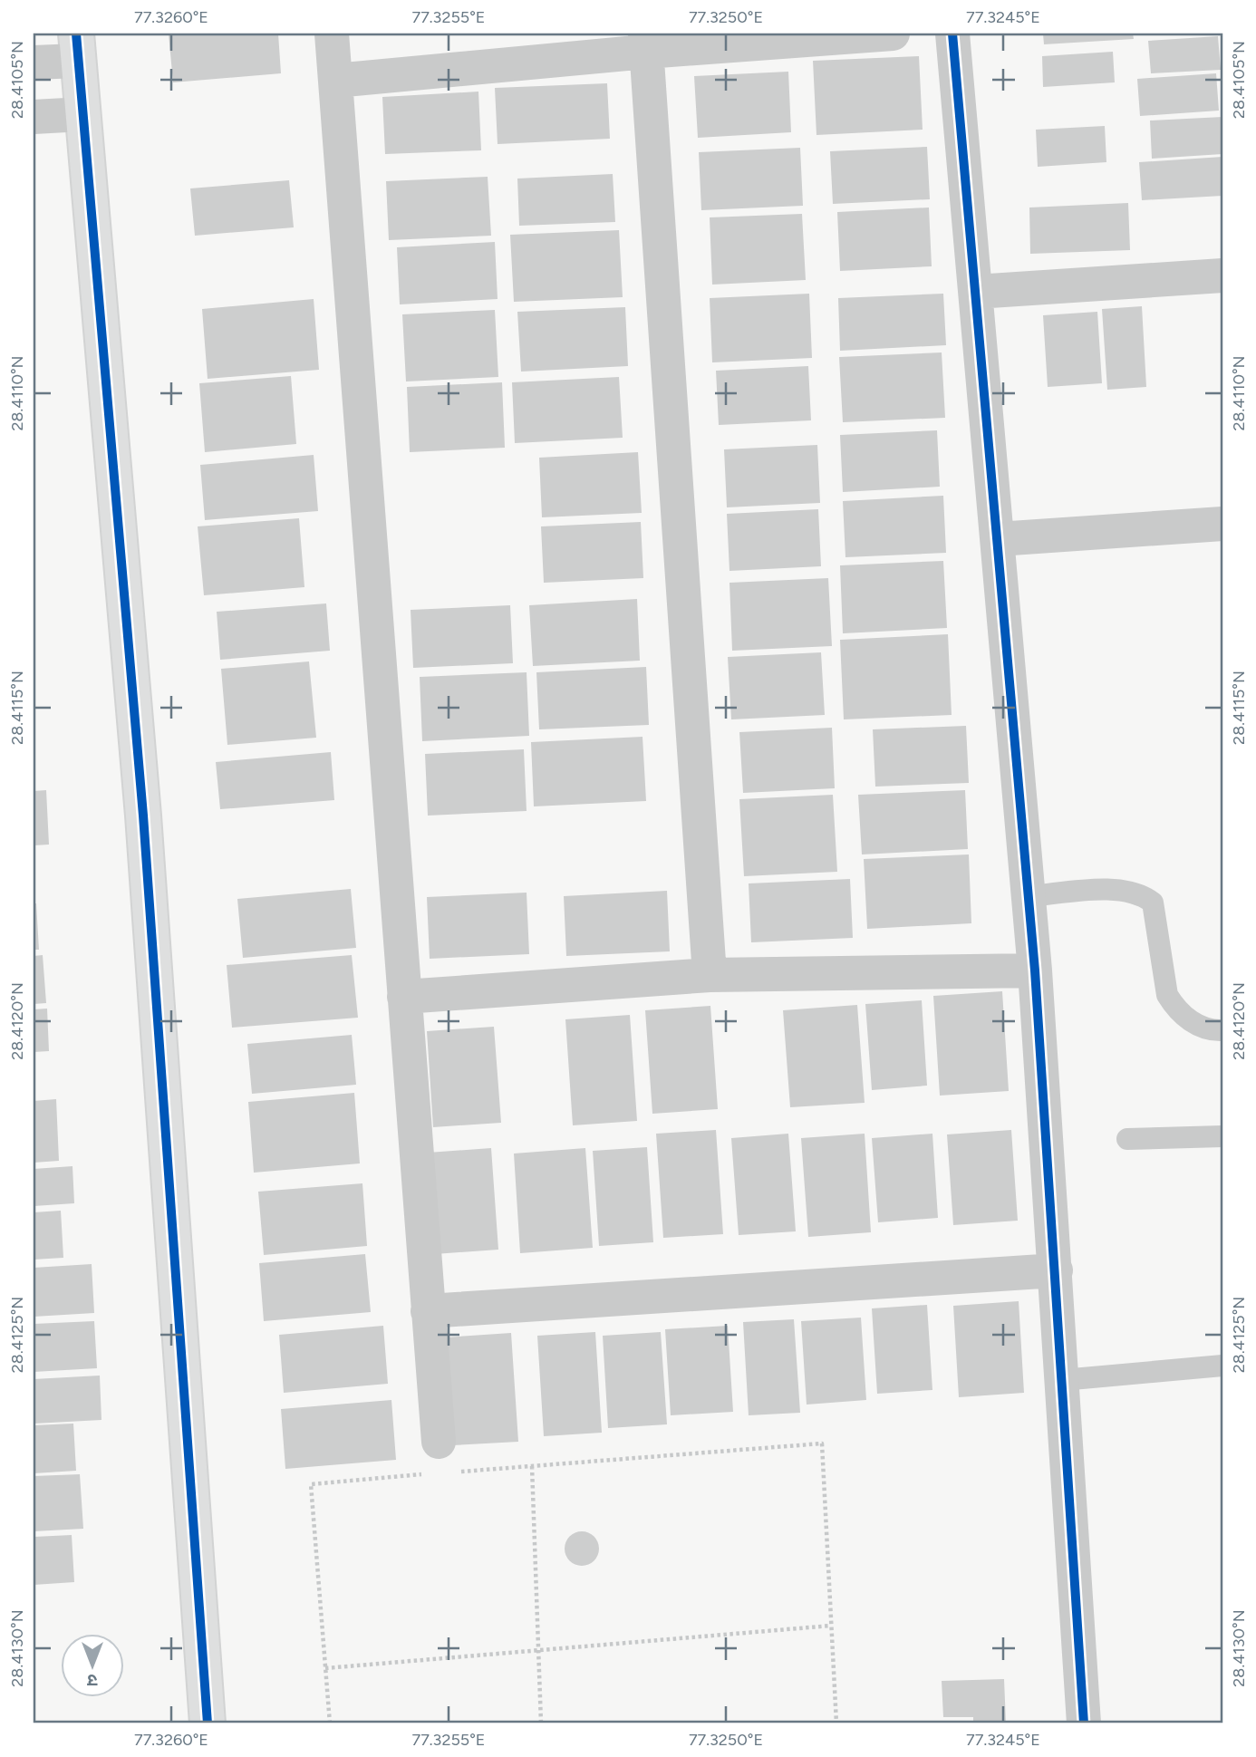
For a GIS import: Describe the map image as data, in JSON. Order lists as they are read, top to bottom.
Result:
{
  "north": "bottom",
  "coordinates": [
    "77.3260°E",
    "77.3255°E",
    "77.3250°E",
    "77.3245°E",
    "28.4105°N",
    "28.4110°N",
    "28.4115°N",
    "28.4120°N",
    "28.4125°N",
    "28.4130°N"
  ]
}
